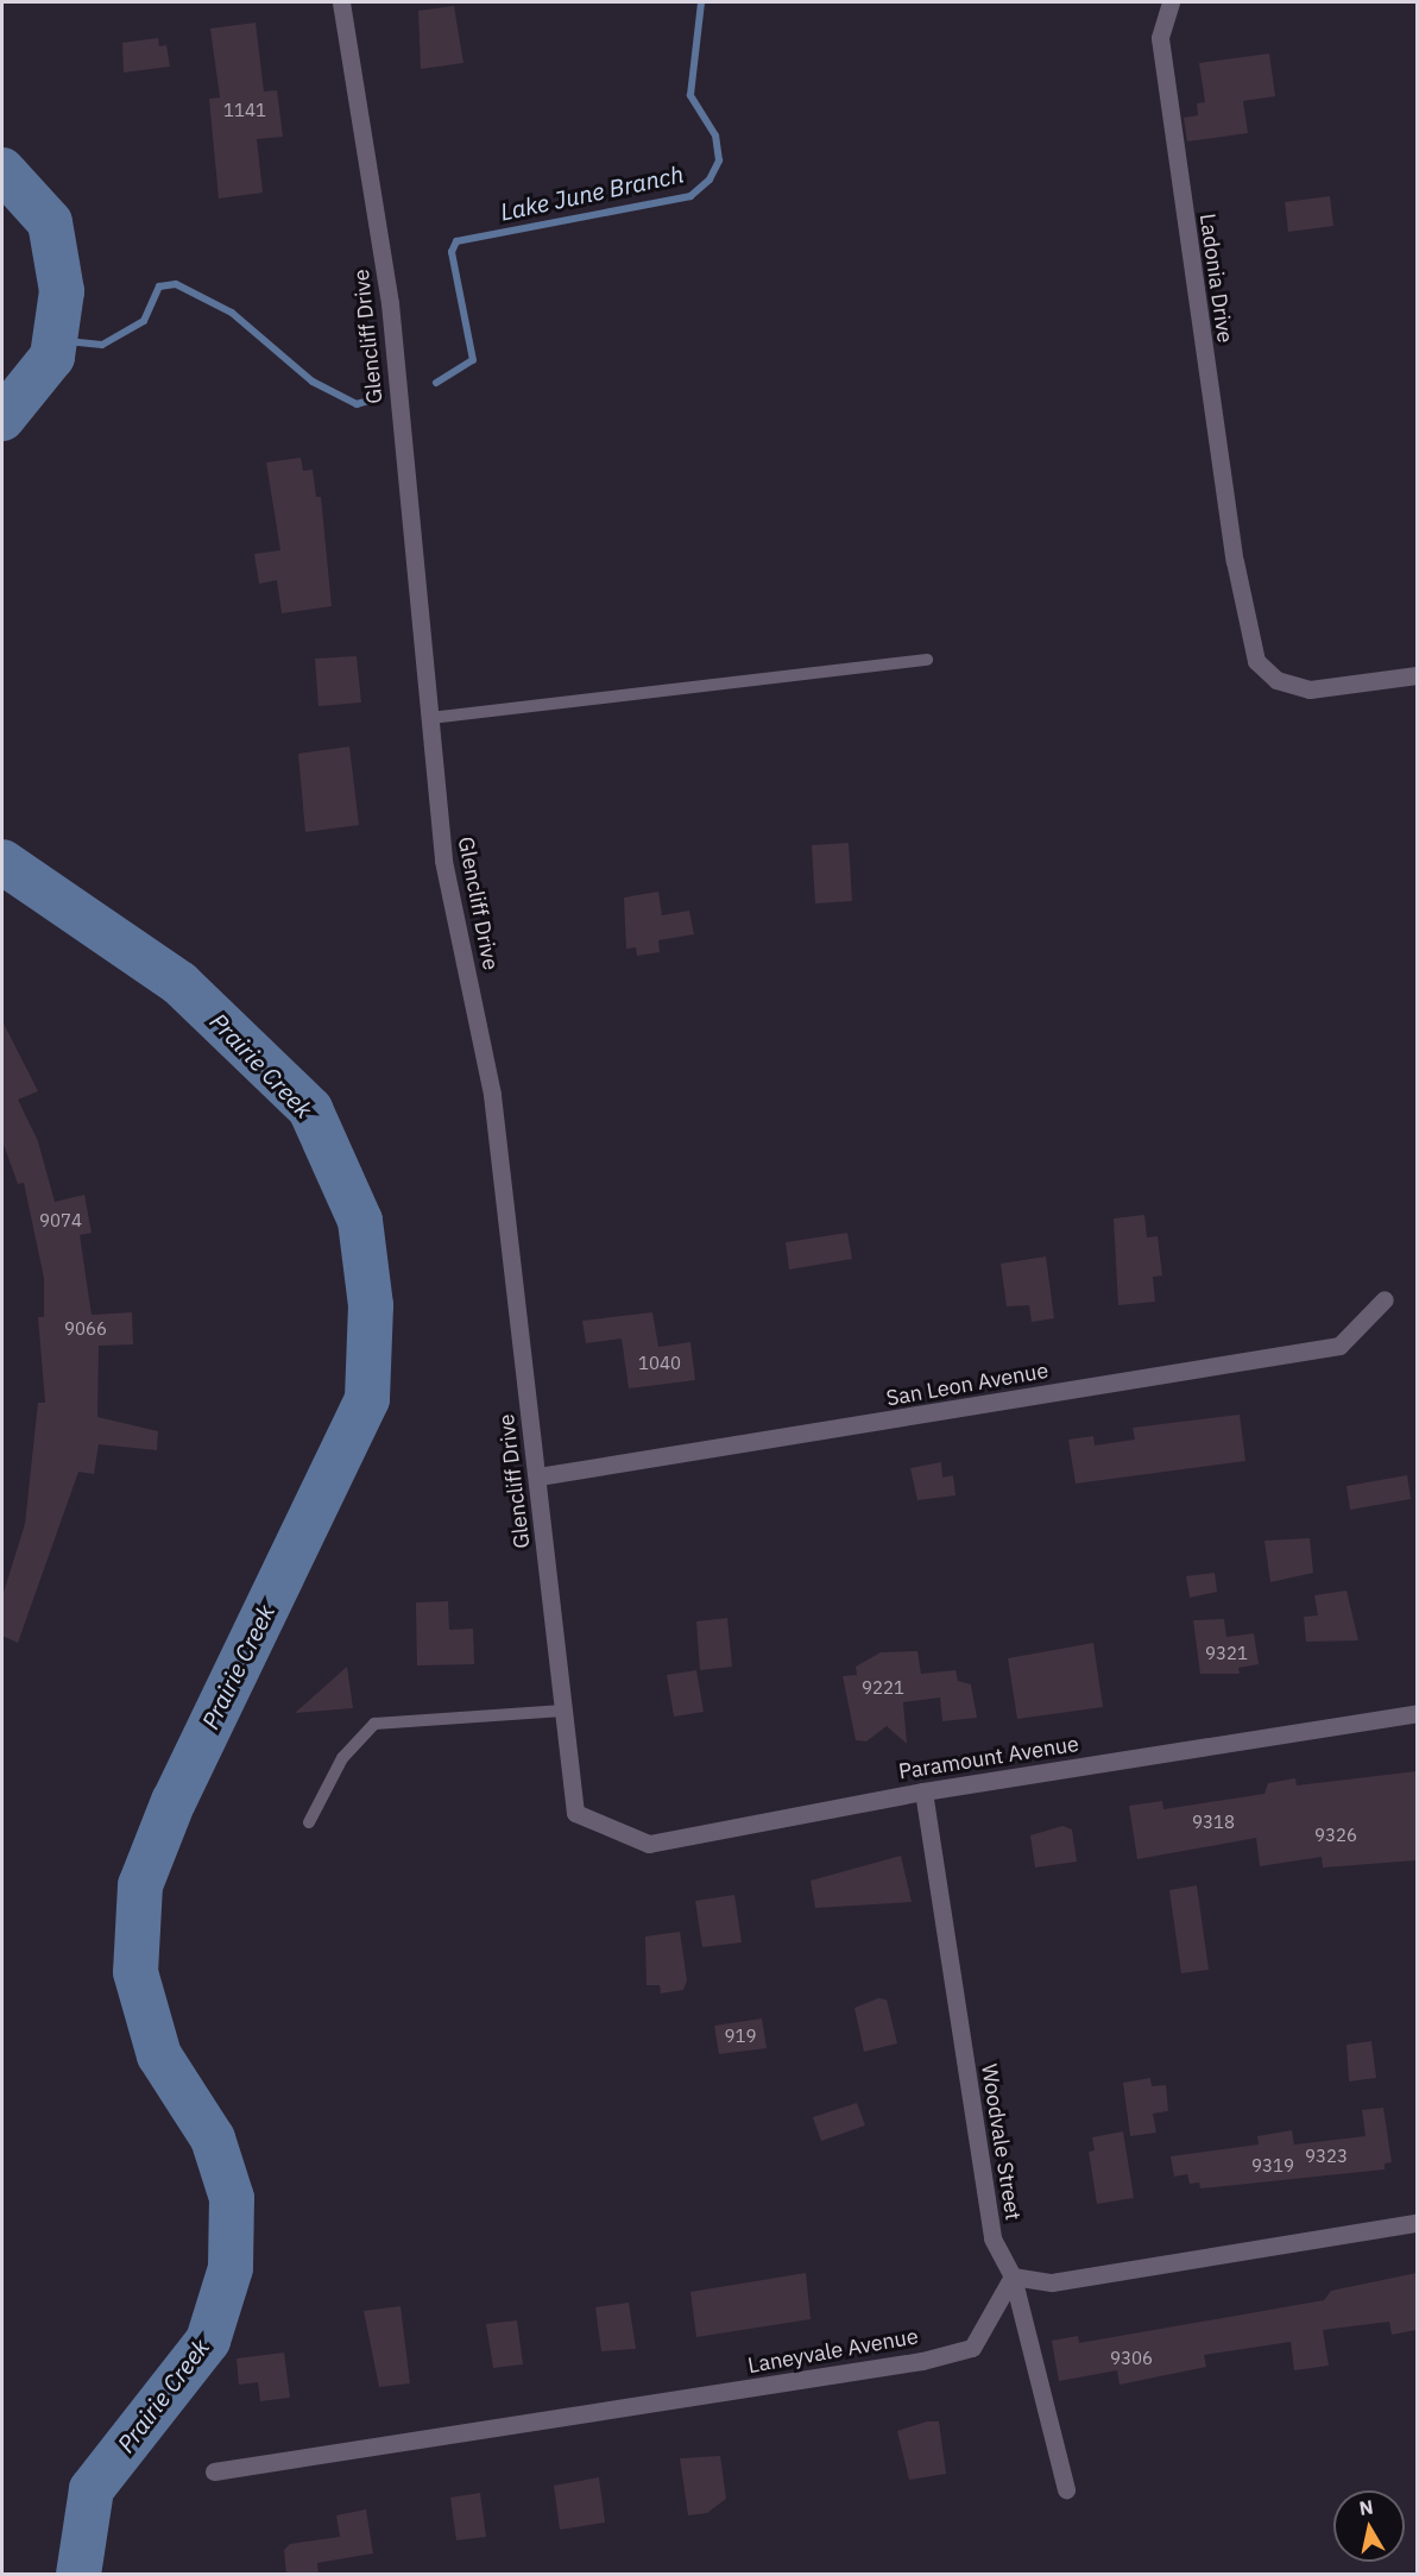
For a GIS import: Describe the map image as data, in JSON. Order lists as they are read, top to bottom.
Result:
{
  "streets": {
    "street": [
      "Ladonia Drive",
      "Glencliff Drive",
      "San Leon Avenue",
      "Paramount Avenue",
      "Woodvale Street",
      "Laneyvale Avenue"
    ]
  },
  "crossings": [
    ["Glencliff Drive", "San Leon Avenue"],
    ["Glencliff Drive", "Paramount Avenue"],
    ["Paramount Avenue", "Woodvale Street"],
    ["Woodvale Street", "Laneyvale Avenue"]
  ],
  "water": ["Lake June Branch", "Prairie Creek"],
  "house_numbers": [
    "1141",
    "9074",
    "9066",
    "1040",
    "9321",
    "9221",
    "9318",
    "9326",
    "919",
    "9323",
    "9319",
    "9306"
  ],
  "north": "top"
}
